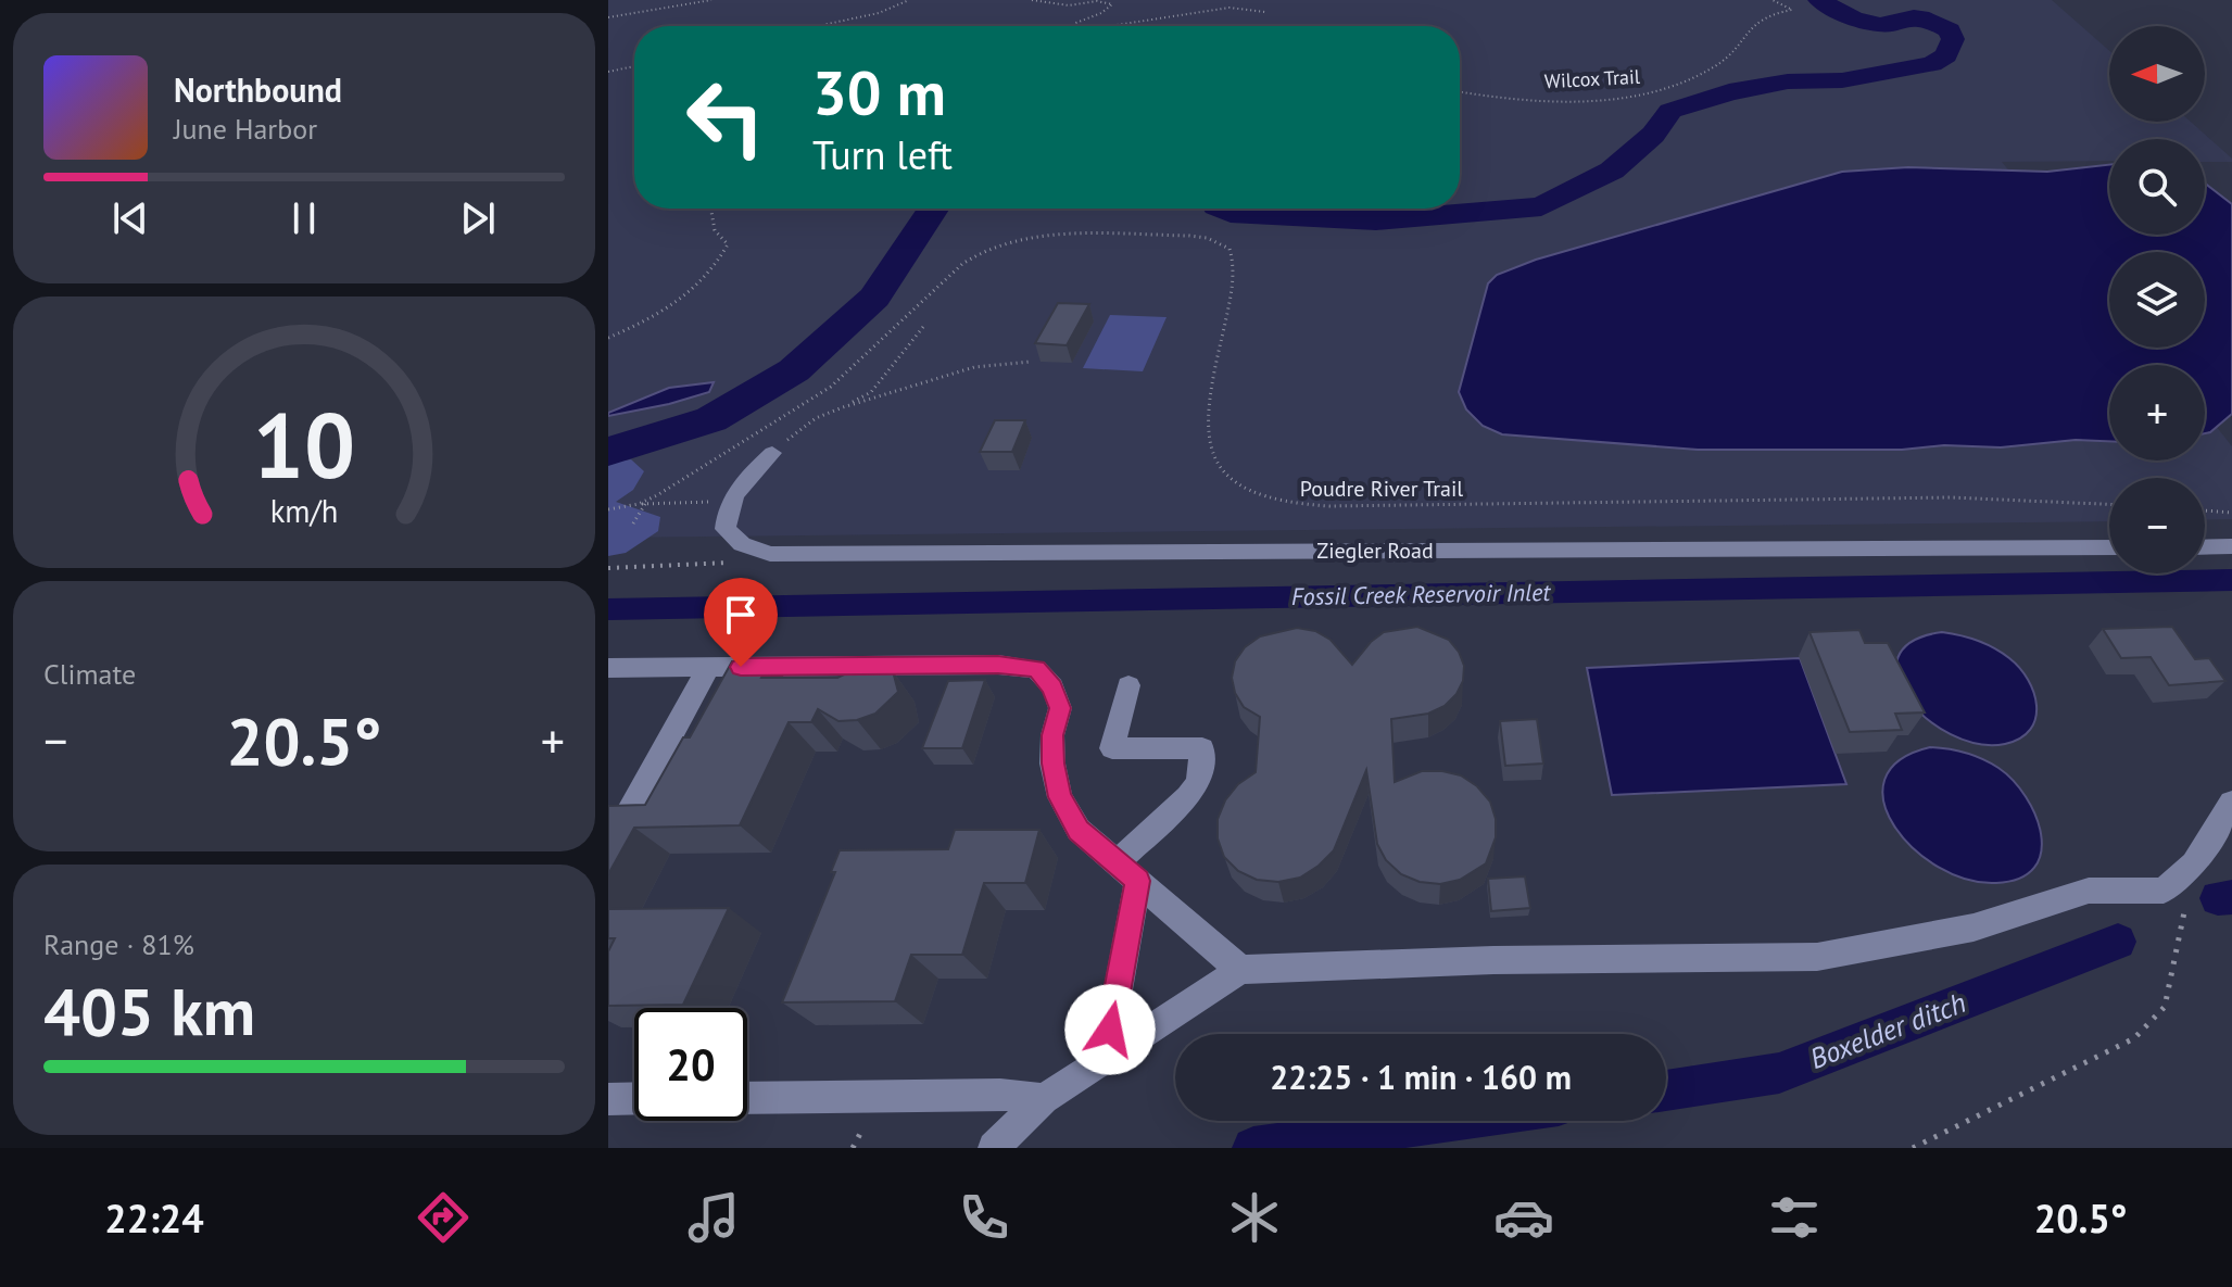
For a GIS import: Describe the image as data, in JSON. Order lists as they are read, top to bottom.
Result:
{
  "streets": {
    "street": ["Ziegler Road"],
    "path": ["Wilcox Trail", "Poudre River Trail"]
  },
  "water": ["Fossil Creek Reservoir Inlet", "Boxelder ditch"],
  "north": "left",
  "page": {
    "map_buttons": ["+", "−"],
    "turn": ["30 m", "Turn left"],
    "song": ["Northbound", "June Harbor"],
    "tile": [
      "Climate",
      ["Range · 81%", "405 km"]
    ],
    "heat": ["−", "20.5°", "+"],
    "limit": "20",
    "trip": "22:25 · 1 min · 160 m",
    "tabs": ["22:24", "20.5°"],
    "gauge": ["10", "km/h"]
  }
}
